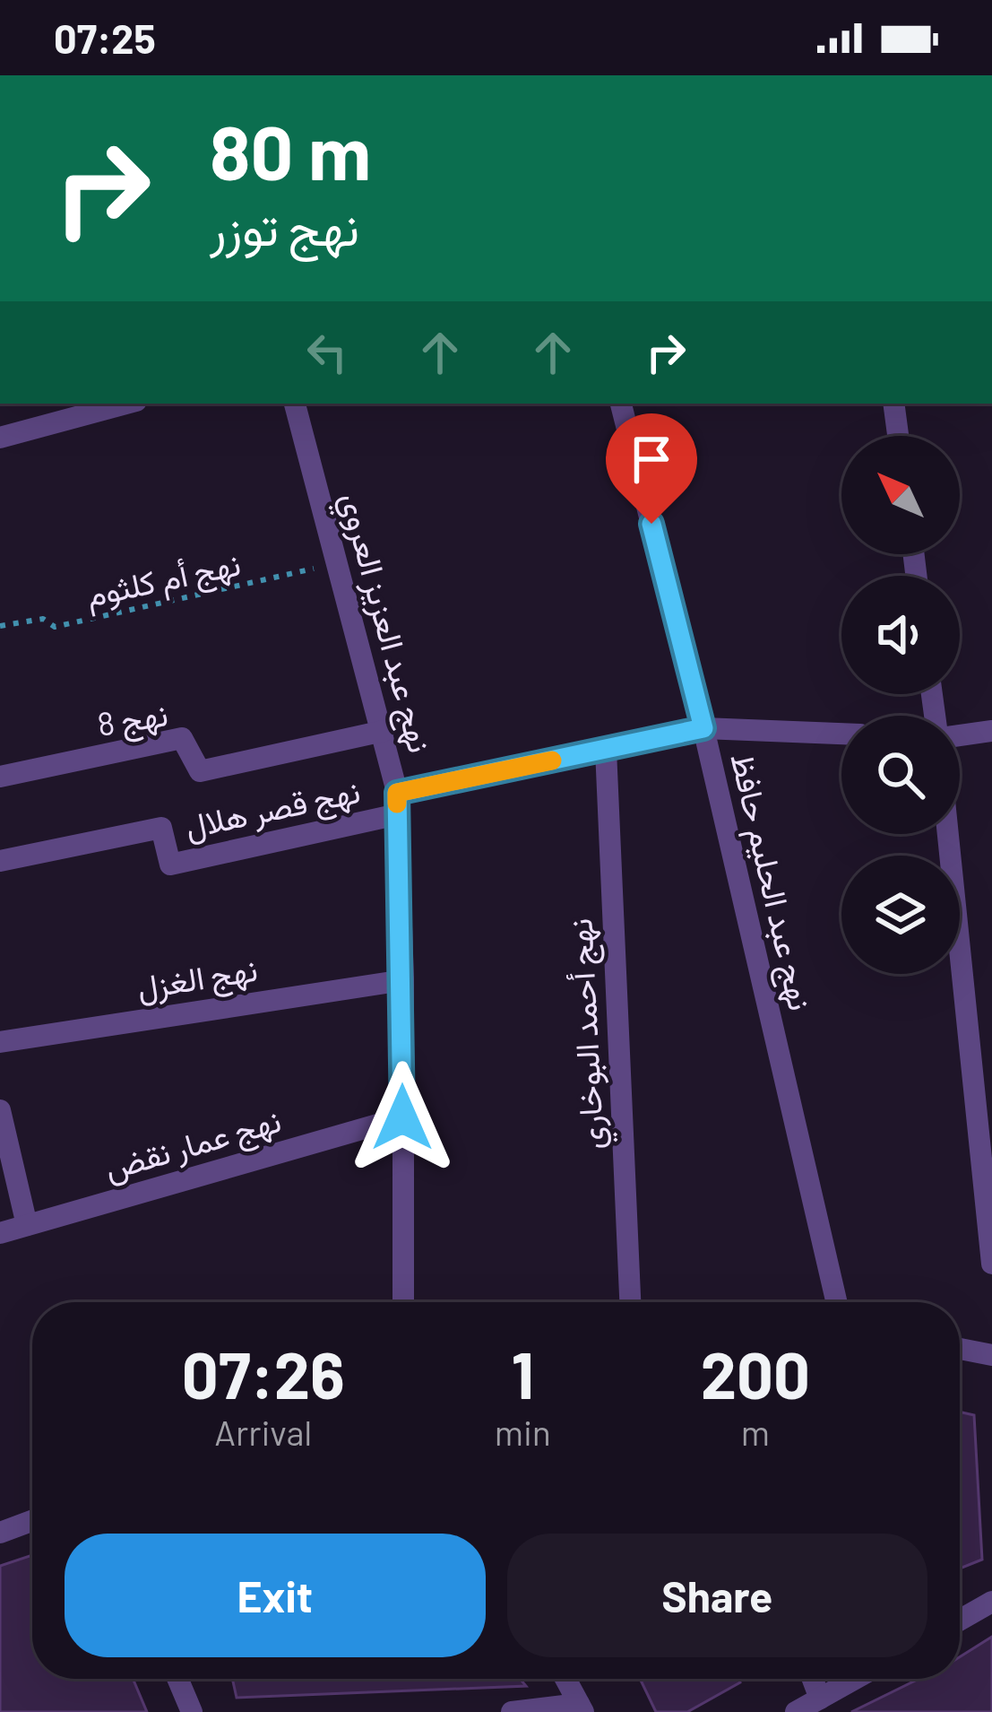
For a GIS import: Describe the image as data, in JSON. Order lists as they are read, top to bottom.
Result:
{
  "streets": {
    "street": [
      "نهج عبد العزيز العروي",
      "نهج 8",
      "نهج قصر هلال",
      "نهج عبد الحليم حافظ",
      "نهج الغزل",
      "نهج أحمد البوخاري",
      "نهج عمار نقض"
    ],
    "path": ["نهج أم كلثوم"]
  },
  "crossings": [
    ["نهج أم كلثوم", "نهج عبد العزيز العروي"],
    ["نهج عبد العزيز العروي", "نهج 8"],
    ["نهج عبد العزيز العروي", "نهج قصر هلال"],
    ["نهج عبد العزيز العروي", "نهج الغزل"],
    ["نهج عبد العزيز العروي", "نهج عمار نقض"]
  ],
  "north": "top left",
  "page": {
    "status": "07:25",
    "turn": ["80 m", "نهج توزر"],
    "eta": [
      "07:26",
      "Arrival",
      "1",
      "min",
      "200",
      "m"
    ],
    "buttons": ["Exit", "Share"]
  }
}
